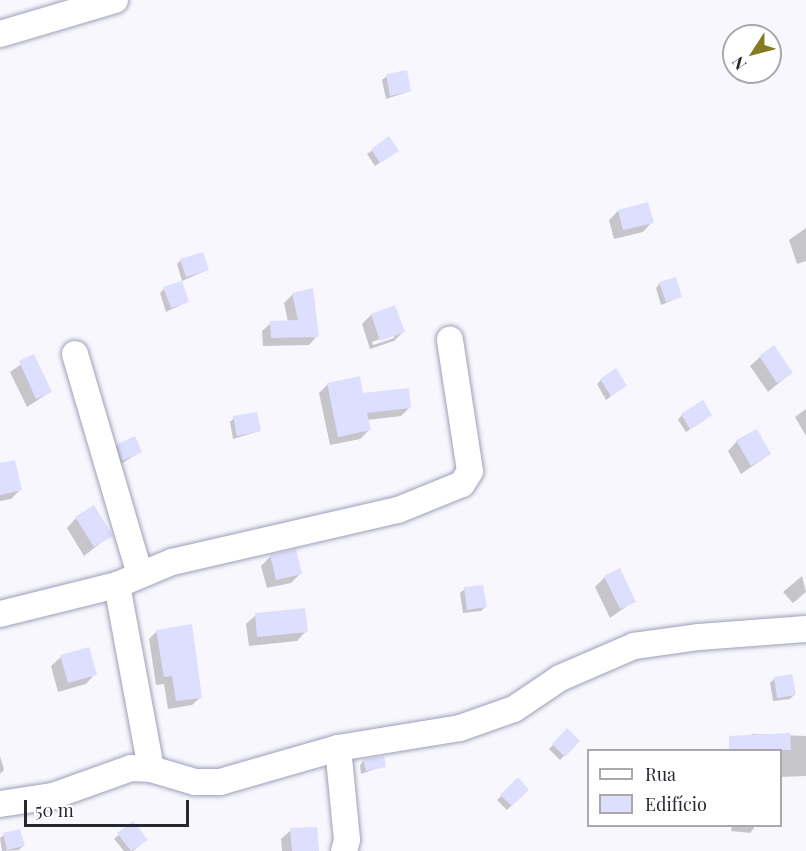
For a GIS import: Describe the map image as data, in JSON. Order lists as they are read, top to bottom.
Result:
{
  "legend": ["Rua", "Edifício"],
  "scale_bar": "50 m",
  "north": "bottom left"
}
